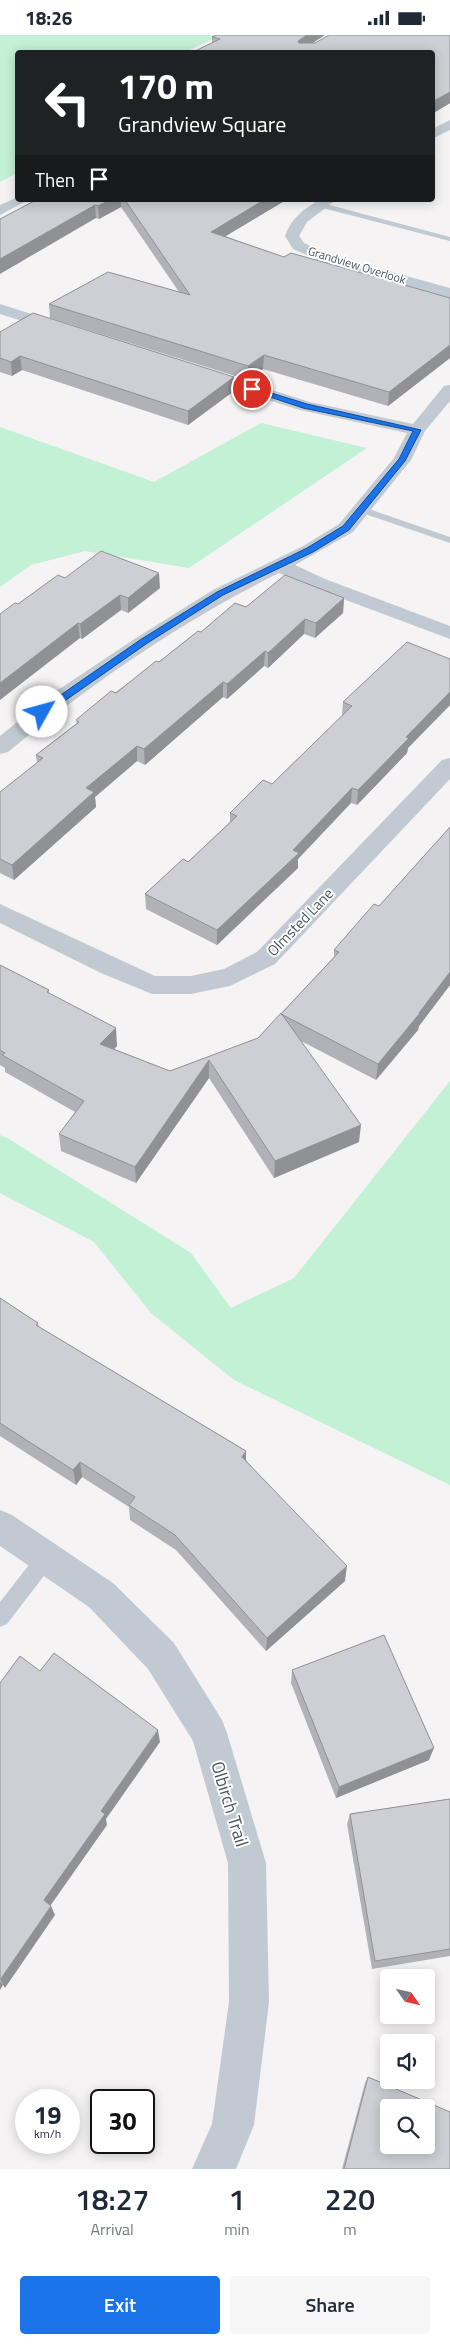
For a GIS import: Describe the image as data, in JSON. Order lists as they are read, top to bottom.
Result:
{
  "streets": {
    "street": ["Grandview Overlook", "Olmsted Lane", "Olbirch Trail"]
  },
  "north": "bottom right",
  "page": {
    "status": "18:26",
    "turn": ["170 m", "Grandview Square"],
    "then": "Then",
    "speed": "19 km/h",
    "limit": "30",
    "eta": [
      "18:27",
      "Arrival",
      "1",
      "min",
      "220",
      "m"
    ],
    "buttons": ["Exit", "Share"]
  }
}
